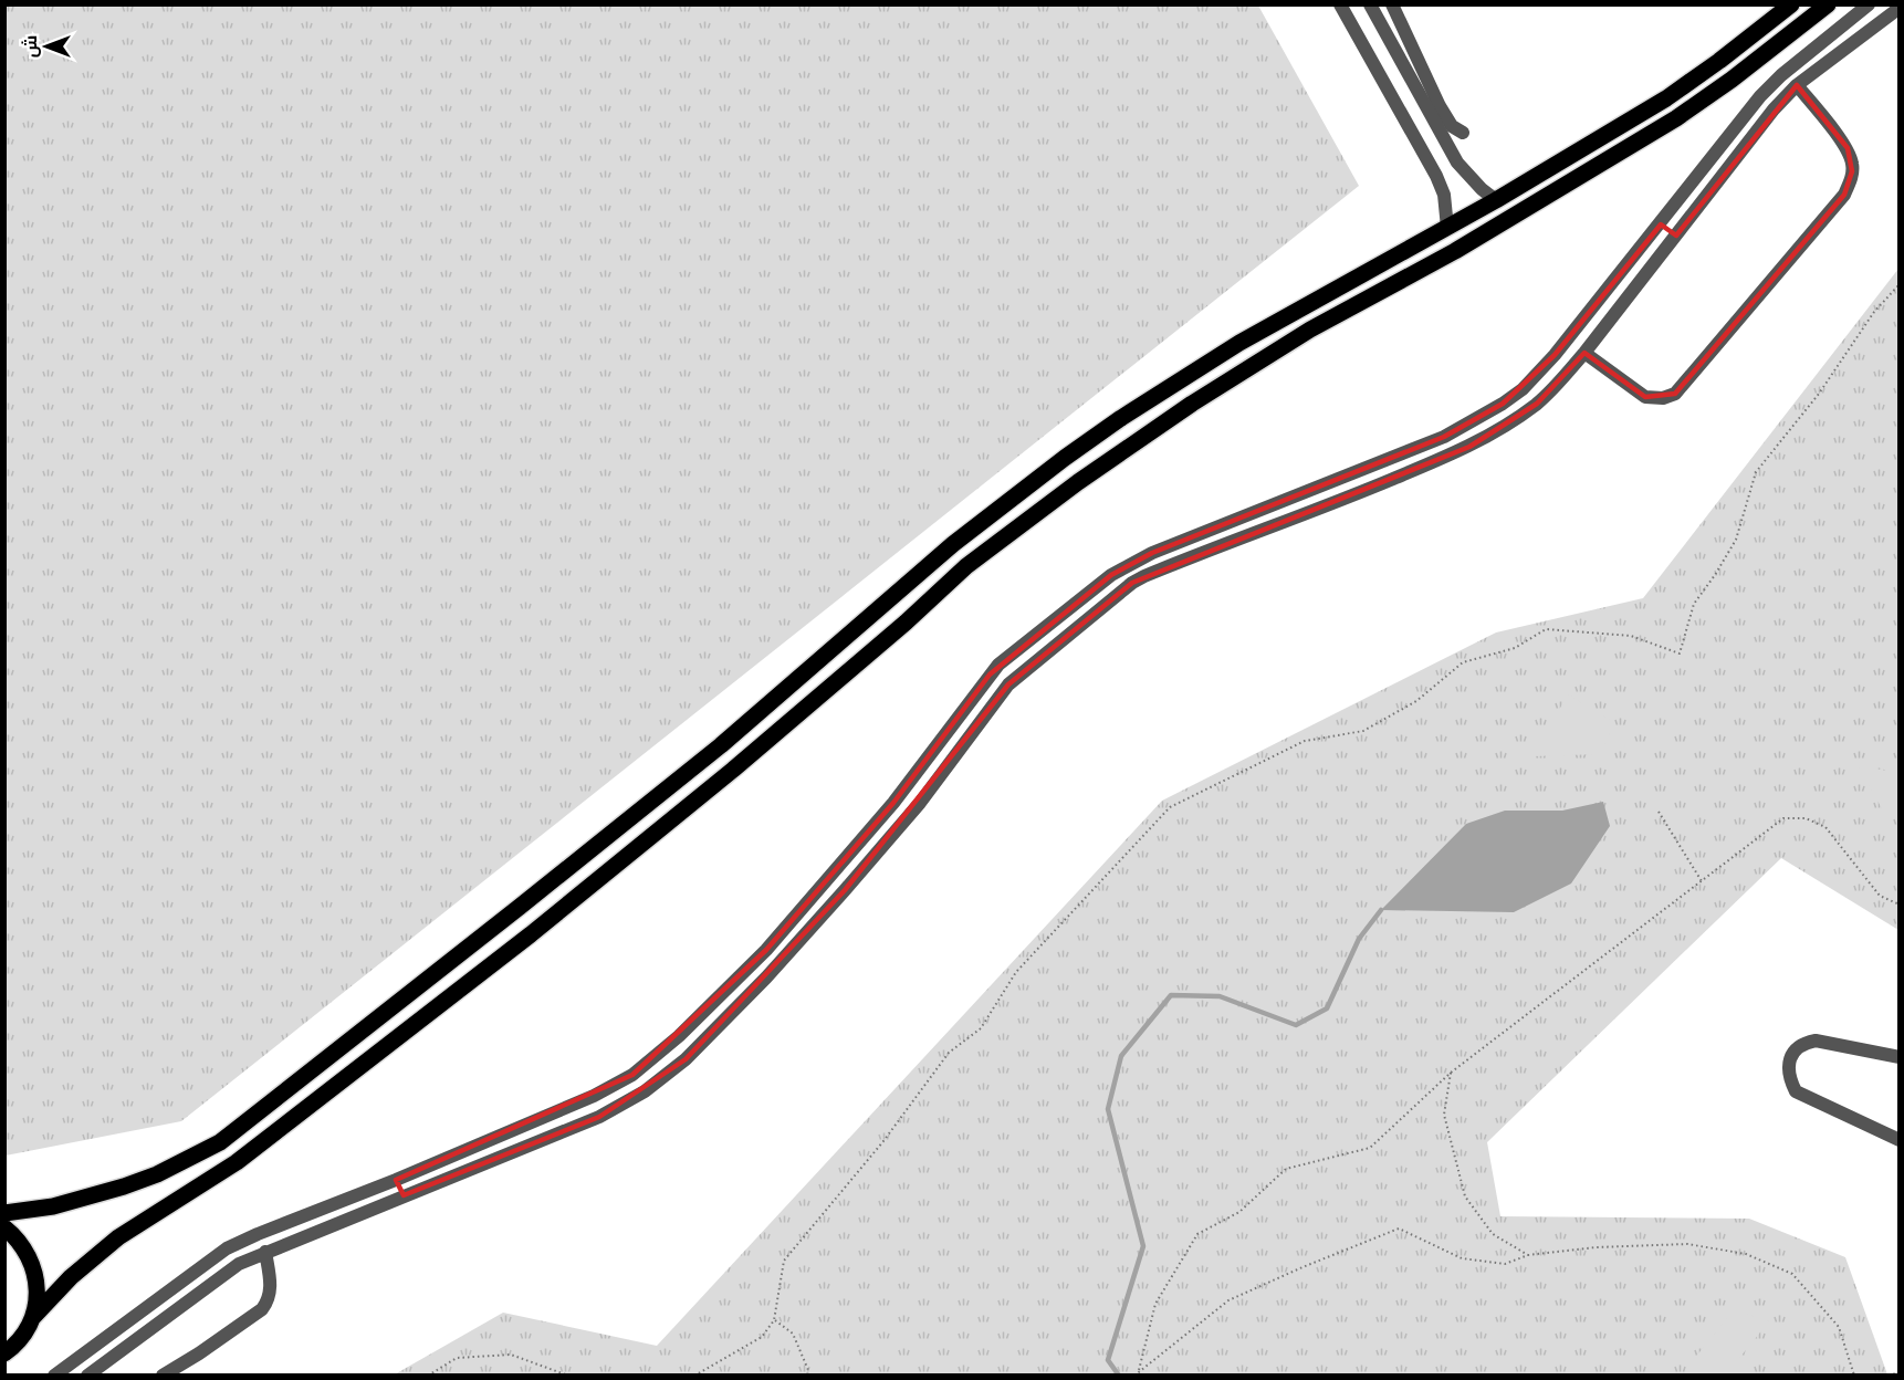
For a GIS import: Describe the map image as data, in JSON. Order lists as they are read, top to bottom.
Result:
{
  "north": "left"
}
